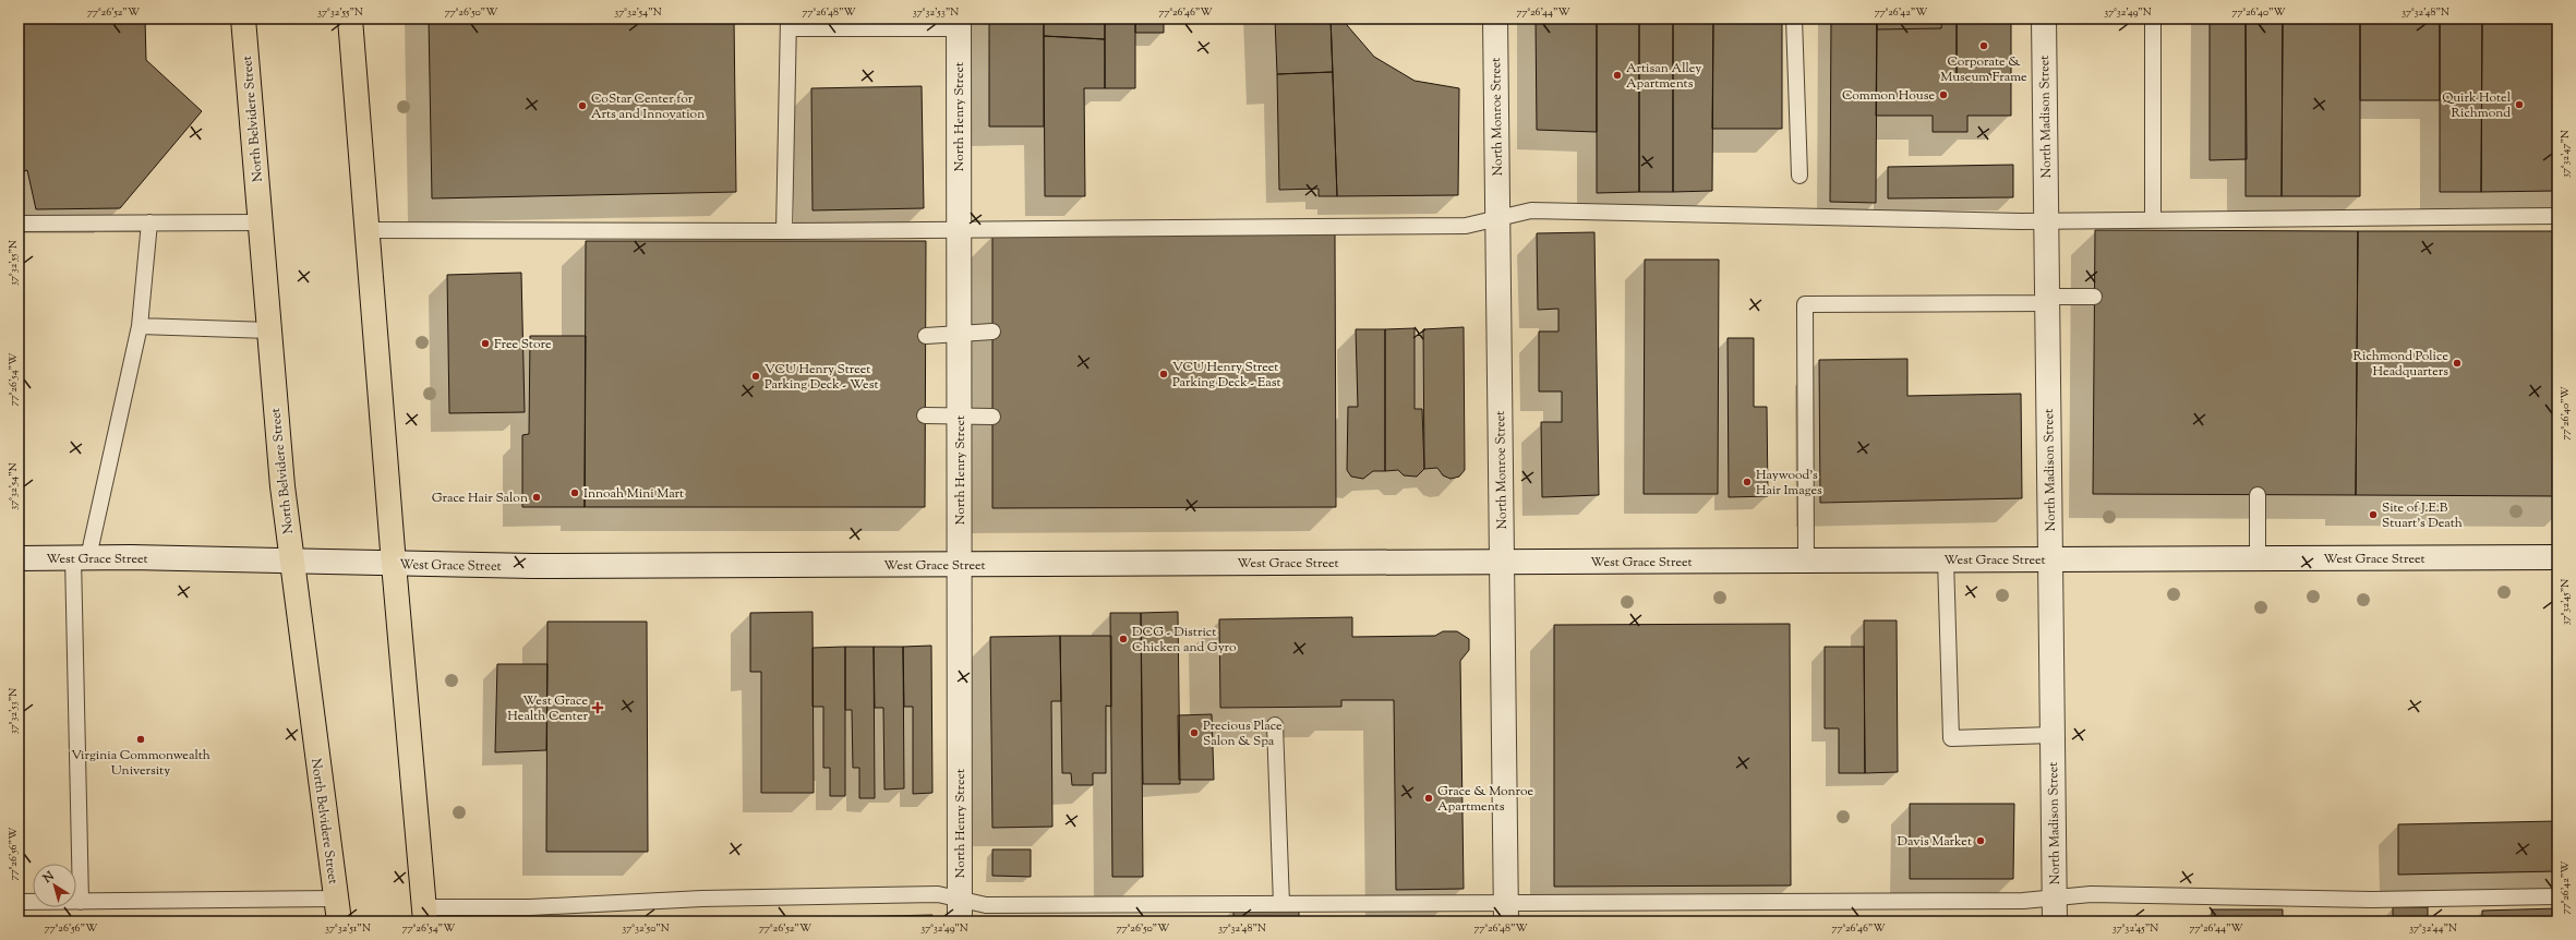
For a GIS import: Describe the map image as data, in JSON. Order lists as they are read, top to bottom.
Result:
{
  "streets": {
    "main road": ["North Belvidere Street"],
    "street": [
      "North Henry Street",
      "North Monroe Street",
      "North Madison Street",
      "West Grace Street"
    ]
  },
  "crossings": [
    ["North Henry Street", "West Grace Street"],
    ["North Monroe Street", "West Grace Street"],
    ["North Madison Street", "West Grace Street"],
    ["North Belvidere Street", "West Grace Street"]
  ],
  "places": {
    "other": [
      "Corporate & Museum Frame",
      "Artisan Alley Apartments",
      "Common House",
      "Quirk Hotel Richmond",
      "CoStar Center for Arts and Innovation",
      "Free Store",
      "Richmond Police Headquarters",
      "VCU Henry Street Parking Deck - East",
      "VCU Henry Street Parking Deck - West",
      "Haywood's Hair Images",
      "Innoah Mini Mart",
      "Grace Hair Salon",
      "Site of J.E.B Stuart's Death",
      "DCG - District Chicken and Gyro",
      "Precious Place Salon & Spa",
      "Virginia Commonwealth University",
      "Grace & Monroe Apartments",
      "Davis Market"
    ],
    "health": ["West Grace Health Center"]
  },
  "north": "top left",
  "coordinates": [
    "77°26'52\"W",
    "37°32'55\"N",
    "77°26'50\"W",
    "37°32'54\"N",
    "77°26'48\"W",
    "37°32'53\"N",
    "77°26'46\"W",
    "77°26'44\"W",
    "77°26'42\"W",
    "37°32'49\"N",
    "77°26'40\"W",
    "37°32'48\"N",
    "37°32'47\"N",
    "77°26'54\"W",
    "37°32'45\"N",
    "77°26'56\"W",
    "37°32'51\"N",
    "37°32'50\"N",
    "37°32'44\"N"
  ]
}
